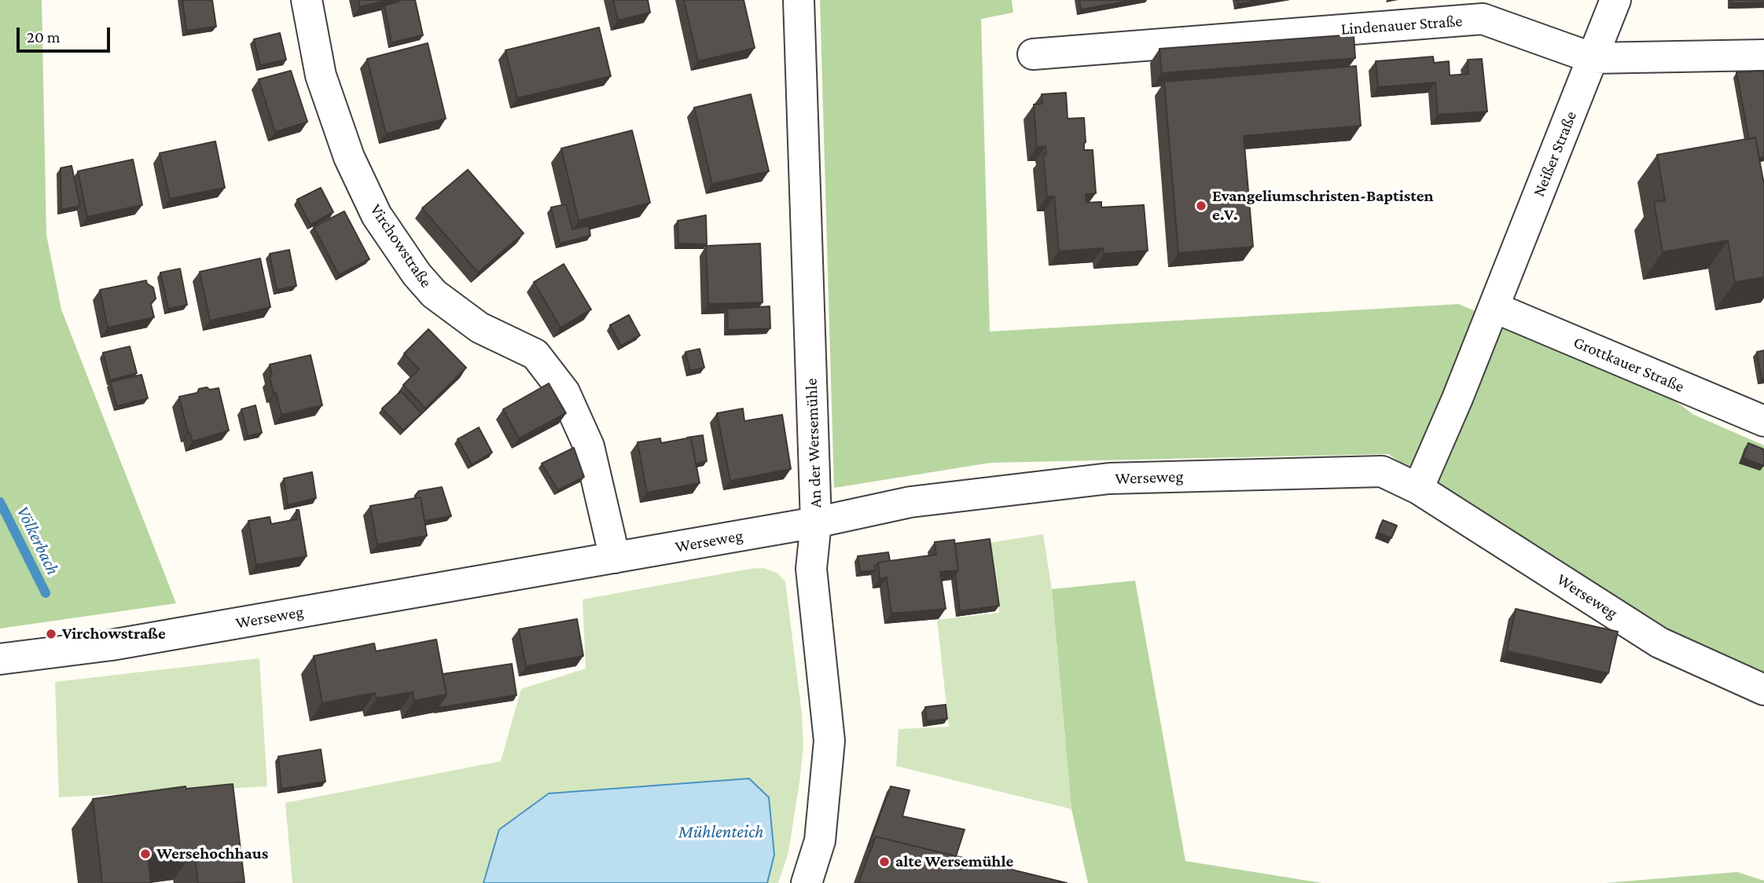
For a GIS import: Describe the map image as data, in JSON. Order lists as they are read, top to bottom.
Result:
{
  "streets": {
    "street": [
      "Lindenauer Straße",
      "Neißer Straße",
      "Virchowstraße",
      "Grottkauer Straße",
      "An der Wersemühle",
      "Werseweg"
    ]
  },
  "crossings": [
    ["Lindenauer Straße", "Neißer Straße"],
    ["Neißer Straße", "Grottkauer Straße"],
    ["Virchowstraße", "Werseweg"],
    ["An der Wersemühle", "Werseweg"]
  ],
  "water": ["Völkerbach", "Mühlenteich"],
  "places": [
    "Evangeliumschristen-Baptisten e.V.",
    "Virchowstraße",
    "Wersehochhaus",
    "alte Wersemühle"
  ],
  "scale_bar": "20 m"
}
